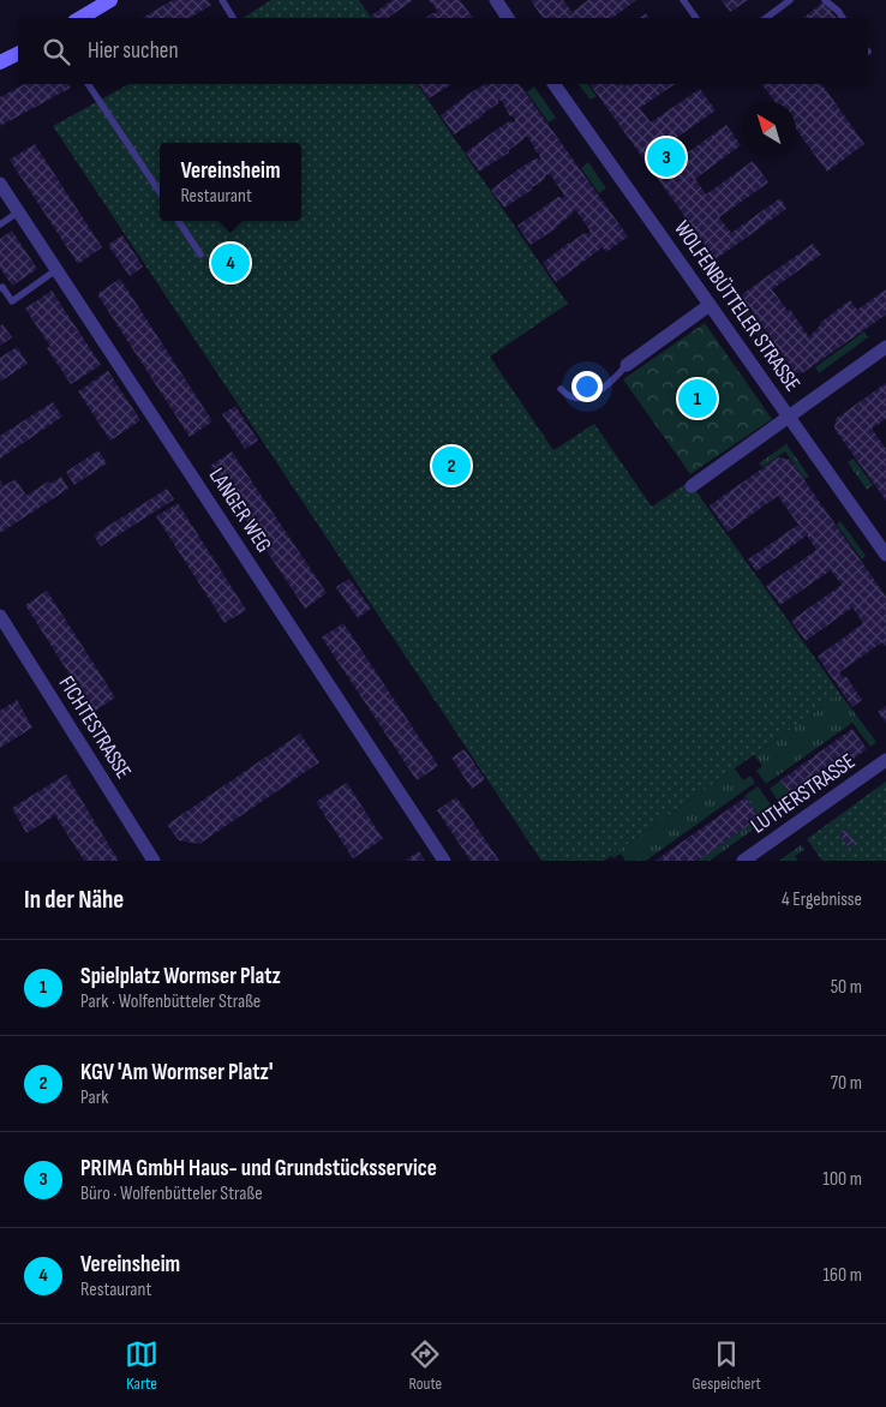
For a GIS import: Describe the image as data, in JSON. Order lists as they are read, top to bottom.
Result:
{
  "streets": {
    "street": [
      "WOLFENBÜTTELER STRASSE",
      "LANGER WEG",
      "FICHTESTRASSE",
      "LUTHERSTRASSE"
    ]
  },
  "north": "top left",
  "page": {
    "search": "Hier suchen",
    "pins": [
      "3",
      "4",
      "1",
      "2"
    ],
    "popup": ["Vereinsheim", "Restaurant"],
    "heading": ["In der Nähe", "4 Ergebnisse"],
    "list": [
      {
        "mark": "1",
        "name": "Spielplatz Wormser Platz",
        "note": "Park · Wolfenbütteler Straße",
        "value": "50 m"
      },
      {
        "mark": "2",
        "name": "KGV 'Am Wormser Platz'",
        "note": "Park",
        "value": "70 m"
      },
      {
        "mark": "3",
        "name": "PRIMA GmbH Haus- und Grundstücksservice",
        "note": "Büro · Wolfenbütteler Straße",
        "value": "100 m"
      },
      {
        "mark": "4",
        "name": "Vereinsheim",
        "note": "Restaurant",
        "value": "160 m"
      }
    ],
    "nav": ["Karte", "Route", "Gespeichert"]
  }
}
